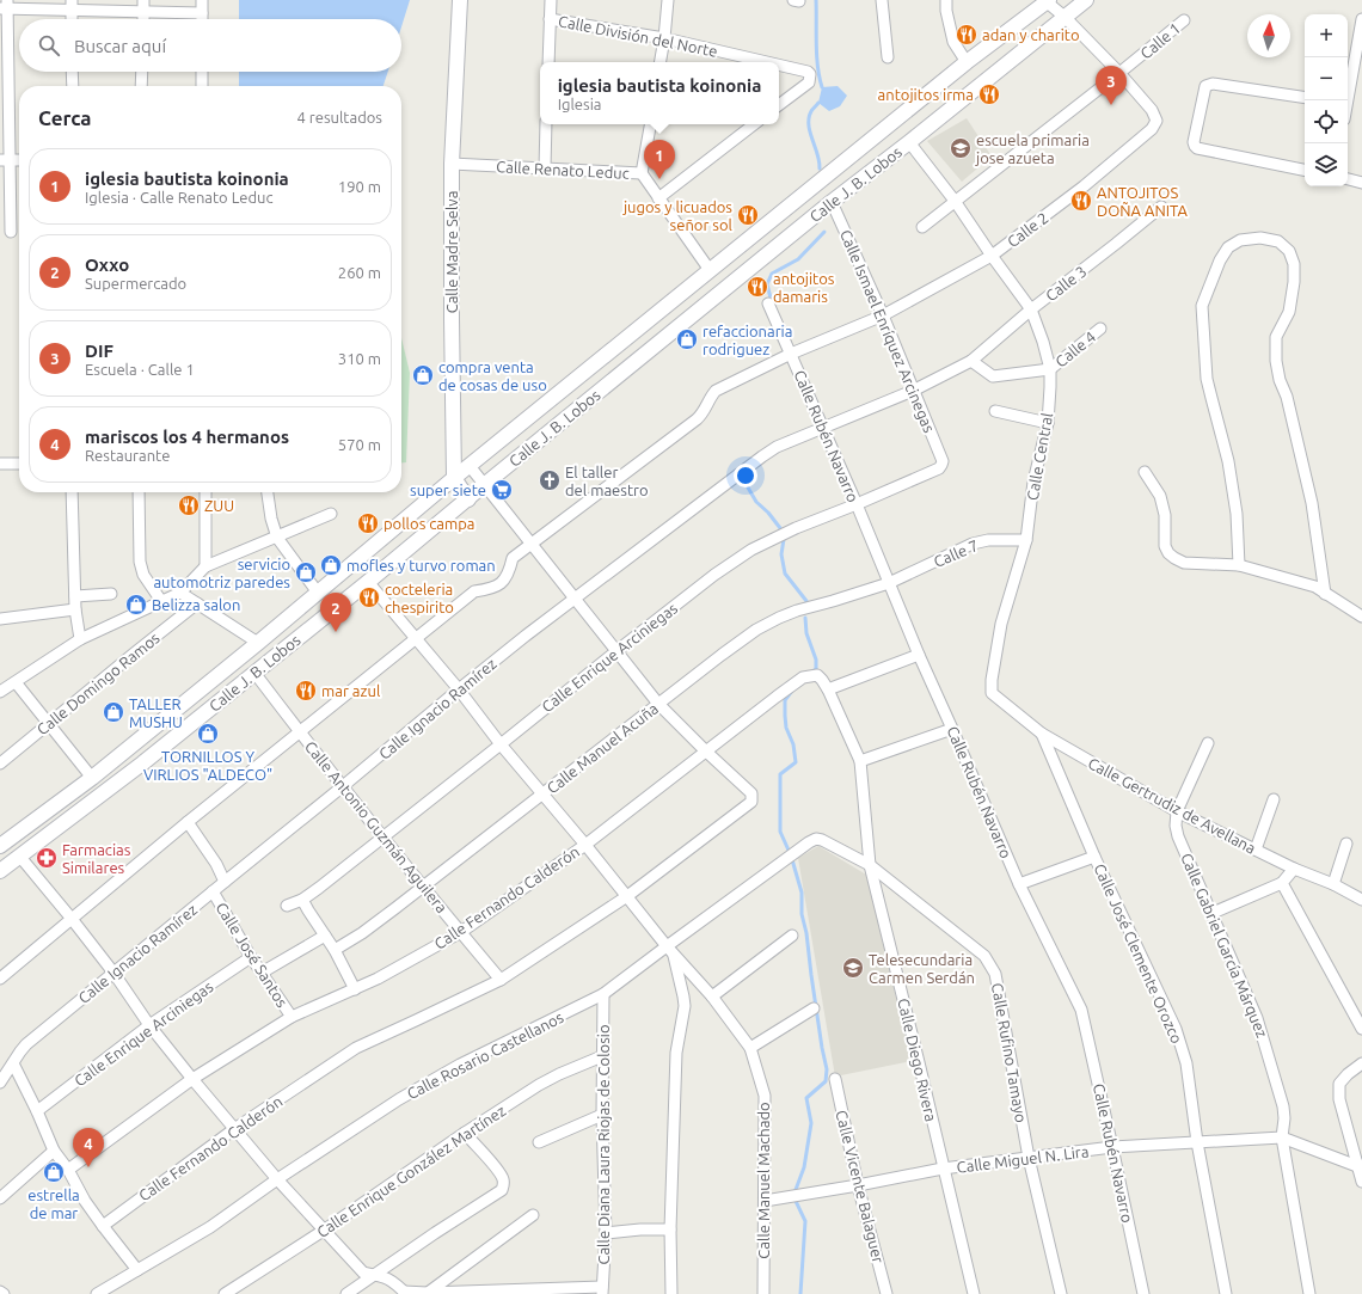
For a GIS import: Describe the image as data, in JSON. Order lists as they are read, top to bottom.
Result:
{
  "streets": {
    "main road": ["Calle J. B. Lobos", "Calle Madre Selva"],
    "street": [
      "Calle División del Norte",
      "Calle 1",
      "Calle Renato Leduc",
      "Calle 2",
      "Calle 3",
      "Calle Ismael Enríquez Arcinegas",
      "Calle 4",
      "Calle Rubén Navarro",
      "Calle Central",
      "Calle 7",
      "Calle Enrique Arciniegas",
      "Calle Domingo Ramos",
      "Calle Ignacio Ramírez",
      "Calle Manuel Acuña",
      "Calle Gertrudiz de Avellana",
      "Calle Antonio Guzmán Aguilera",
      "Calle Fernando Calderón",
      "Calle Gabriel García Márquez",
      "Calle José Clemente Orozco",
      "Calle José Santos",
      "Calle Rufino Tamayo",
      "Calle Rosario Castellanos",
      "Calle Diego Rivera",
      "Calle Diana Laura Riojas de Colosio",
      "Calle Miguel N. Lira",
      "Calle Enrique González Martínez",
      "Calle Manuel Machado",
      "Calle Vicente Balaguer"
    ]
  },
  "crossings": [
    ["Calle 1", "Calle 2"],
    ["Calle 1", "Calle Central"],
    ["Calle Renato Leduc", "Calle J. B. Lobos"],
    ["Calle Renato Leduc", "Calle Madre Selva"],
    ["Calle J. B. Lobos", "Calle Madre Selva"],
    ["Calle J. B. Lobos", "Calle Ismael Enríquez Arcinegas"],
    ["Calle J. B. Lobos", "Calle Central"],
    ["Calle J. B. Lobos", "Calle Antonio Guzmán Aguilera"],
    ["Calle J. B. Lobos", "Calle Manuel Machado"],
    ["Calle 2", "Calle Ismael Enríquez Arcinegas"],
    ["Calle 2", "Calle Rubén Navarro"],
    ["Calle 2", "Calle Central"],
    ["Calle 2", "Calle Antonio Guzmán Aguilera"],
    ["Calle 2", "Calle José Santos"],
    ["Calle 2", "Calle Manuel Machado"],
    ["Calle 3", "Calle Ismael Enríquez Arcinegas"],
    ["Calle 3", "Calle Central"],
    ["Calle 3", "Calle Ignacio Ramírez"],
    ["Calle Ismael Enríquez Arcinegas", "Calle Enrique Arciniegas"],
    ["Calle Ismael Enríquez Arcinegas", "Calle Ignacio Ramírez"],
    ["Calle 4", "Calle Central"],
    ["Calle Rubén Navarro", "Calle 7"],
    ["Calle Rubén Navarro", "Calle Enrique Arciniegas"],
    ["Calle Rubén Navarro", "Calle Ignacio Ramírez"],
    ["Calle Rubén Navarro", "Calle Manuel Acuña"],
    ["Calle Rubén Navarro", "Calle Miguel N. Lira"],
    ["Calle Central", "Calle 7"],
    ["Calle Central", "Calle Gertrudiz de Avellana"],
    ["Calle 7", "Calle Manuel Acuña"],
    ["Calle Enrique Arciniegas", "Calle Antonio Guzmán Aguilera"],
    ["Calle Enrique Arciniegas", "Calle José Santos"],
    ["Calle Enrique Arciniegas", "Calle Manuel Machado"],
    ["Calle Ignacio Ramírez", "Calle Antonio Guzmán Aguilera"],
    ["Calle Ignacio Ramírez", "Calle José Santos"],
    ["Calle Ignacio Ramírez", "Calle Manuel Machado"],
    ["Calle Manuel Acuña", "Calle Antonio Guzmán Aguilera"],
    ["Calle Manuel Acuña", "Calle Manuel Machado"],
    ["Calle Gertrudiz de Avellana", "Calle Gabriel García Márquez"],
    ["Calle Gertrudiz de Avellana", "Calle José Clemente Orozco"],
    ["Calle Antonio Guzmán Aguilera", "Calle Fernando Calderón"],
    ["Calle Fernando Calderón", "Calle José Santos"],
    ["Calle Fernando Calderón", "Calle Diego Rivera"],
    ["Calle Fernando Calderón", "Calle Manuel Machado"],
    ["Calle Gabriel García Márquez", "Calle Miguel N. Lira"],
    ["Calle José Clemente Orozco", "Calle Miguel N. Lira"],
    ["Calle Rufino Tamayo", "Calle Rosario Castellanos"],
    ["Calle Rufino Tamayo", "Calle Diego Rivera"],
    ["Calle Rufino Tamayo", "Calle Miguel N. Lira"],
    ["Calle Rosario Castellanos", "Calle Diego Rivera"],
    ["Calle Rosario Castellanos", "Calle Diana Laura Riojas de Colosio"],
    ["Calle Rosario Castellanos", "Calle Manuel Machado"],
    ["Calle Diego Rivera", "Calle Miguel N. Lira"],
    ["Calle Diana Laura Riojas de Colosio", "Calle Enrique González Martínez"],
    ["Calle Miguel N. Lira", "Calle Manuel Machado"],
    ["Calle Miguel N. Lira", "Calle Vicente Balaguer"]
  ],
  "places": {
    "restaurant": [
      "adan y charito",
      "antojitos irma",
      "ANTOJITOS DOÑA ANITA",
      "jugos y licuados señor sol",
      "antojitos damaris",
      "ZUU",
      "pollos campa",
      "cocteleria chespirito",
      "mar azul"
    ],
    "school or university": ["escuela primaria jose azueta", "Telesecundaria Carmen Serdán"],
    "shop": [
      "refaccionaria rodriguez",
      "compra venta de cosas de uso",
      "mofles y turvo roman",
      "servicio automotriz paredes",
      "Belizza salon",
      "TALLER MUSHU",
      "TORNILLOS Y VIRLIOS \"ALDECO\"",
      "estrella de mar"
    ],
    "church": ["El taller del maestro"],
    "supermarket": ["super siete"],
    "pharmacy": ["Farmacias Similares"]
  },
  "north": "top",
  "page": {
    "map_buttons": ["+", "−"],
    "search": "Buscar aquí",
    "popup": ["iglesia bautista koinonia", "Iglesia"],
    "pins": [
      "3",
      "1",
      "2",
      "4"
    ],
    "heading": ["Cerca", "4 resultados"],
    "list": [
      {
        "mark": "1",
        "name": "iglesia bautista koinonia",
        "note": "Iglesia · Calle Renato Leduc",
        "value": "190 m"
      },
      {
        "mark": "2",
        "name": "Oxxo",
        "note": "Supermercado",
        "value": "260 m"
      },
      {
        "mark": "3",
        "name": "DIF",
        "note": "Escuela · Calle 1",
        "value": "310 m"
      },
      {
        "mark": "4",
        "name": "mariscos los 4 hermanos",
        "note": "Restaurante",
        "value": "570 m"
      }
    ]
  }
}
